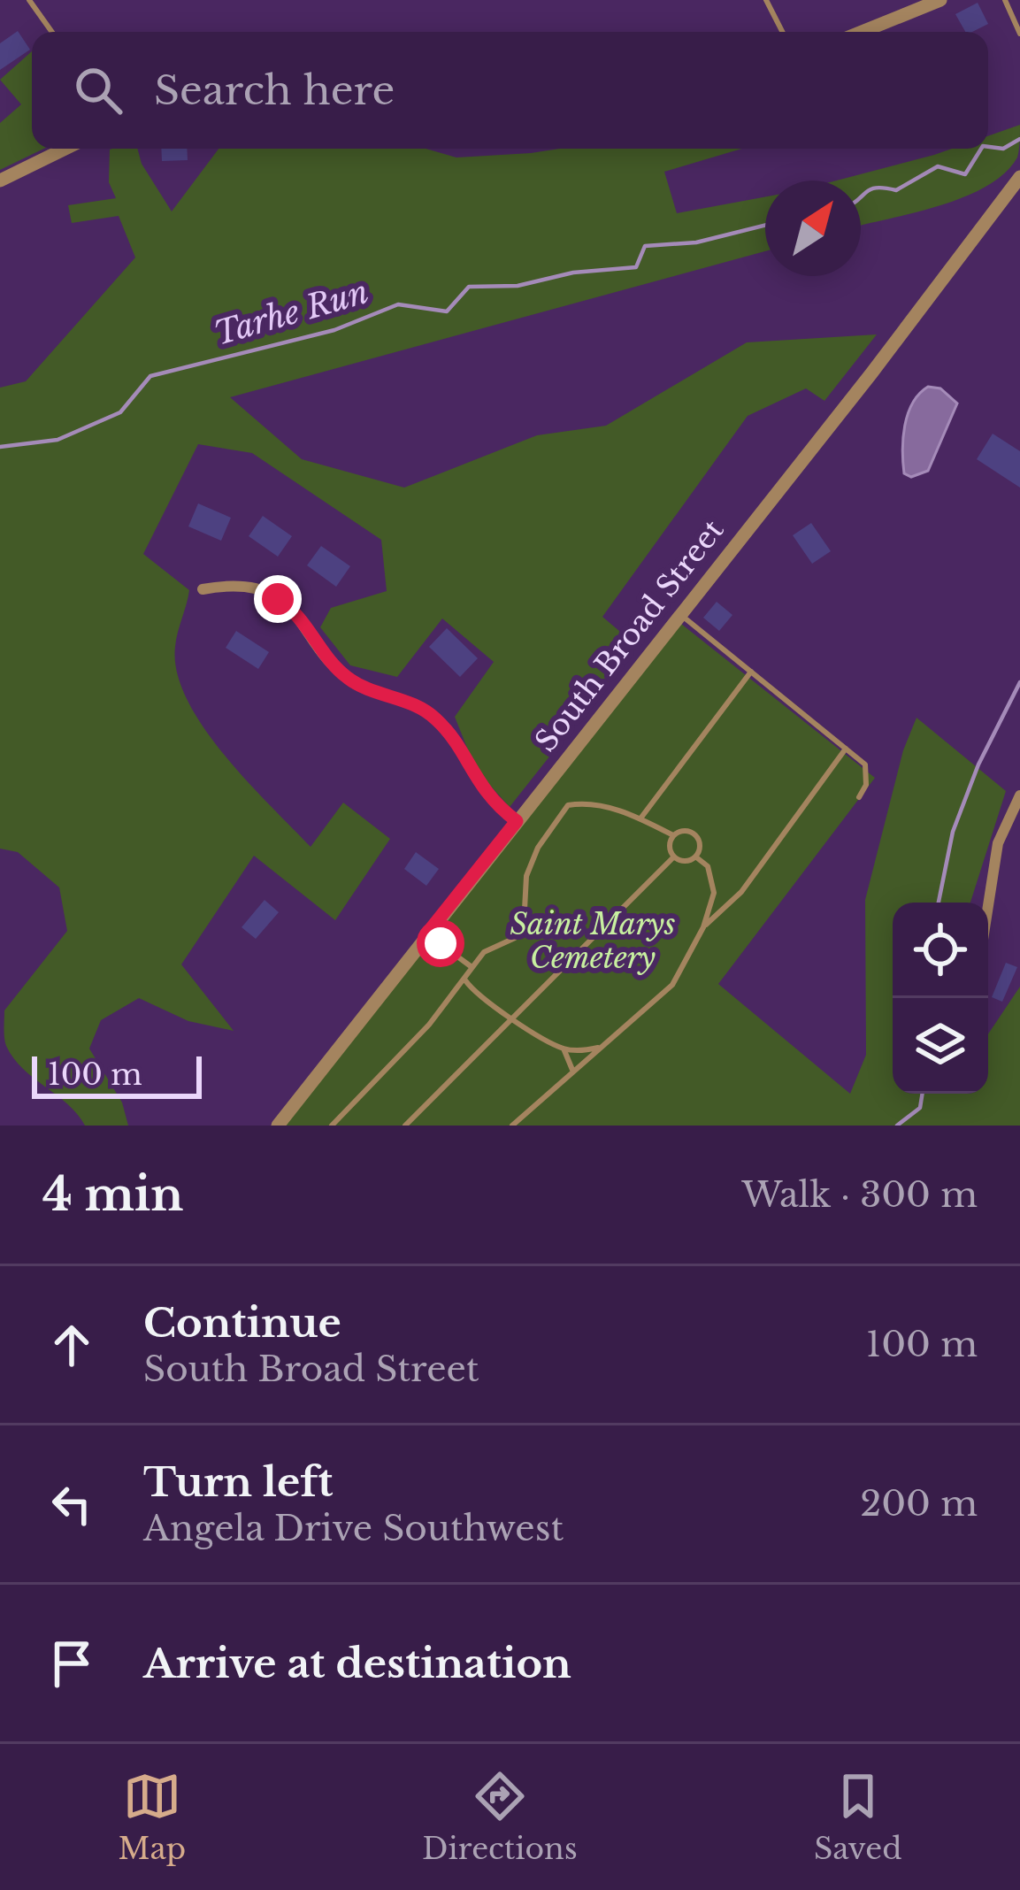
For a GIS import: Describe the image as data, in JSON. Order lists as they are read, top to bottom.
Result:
{
  "streets": {
    "street": ["South Broad Street"]
  },
  "water": ["Tarhe Run"],
  "parks": ["Saint Marys Cemetery"],
  "scale_bar": "100 m",
  "north": "top right",
  "page": {
    "search": "Search here",
    "scale": "100 m",
    "heading": ["4 min", "Walk · 300 m"],
    "list": [
      ["Continue", "South Broad Street", "100 m"],
      ["Turn left", "Angela Drive Southwest", "200 m"],
      "Arrive at destination"
    ],
    "nav": ["Map", "Directions", "Saved"]
  }
}
